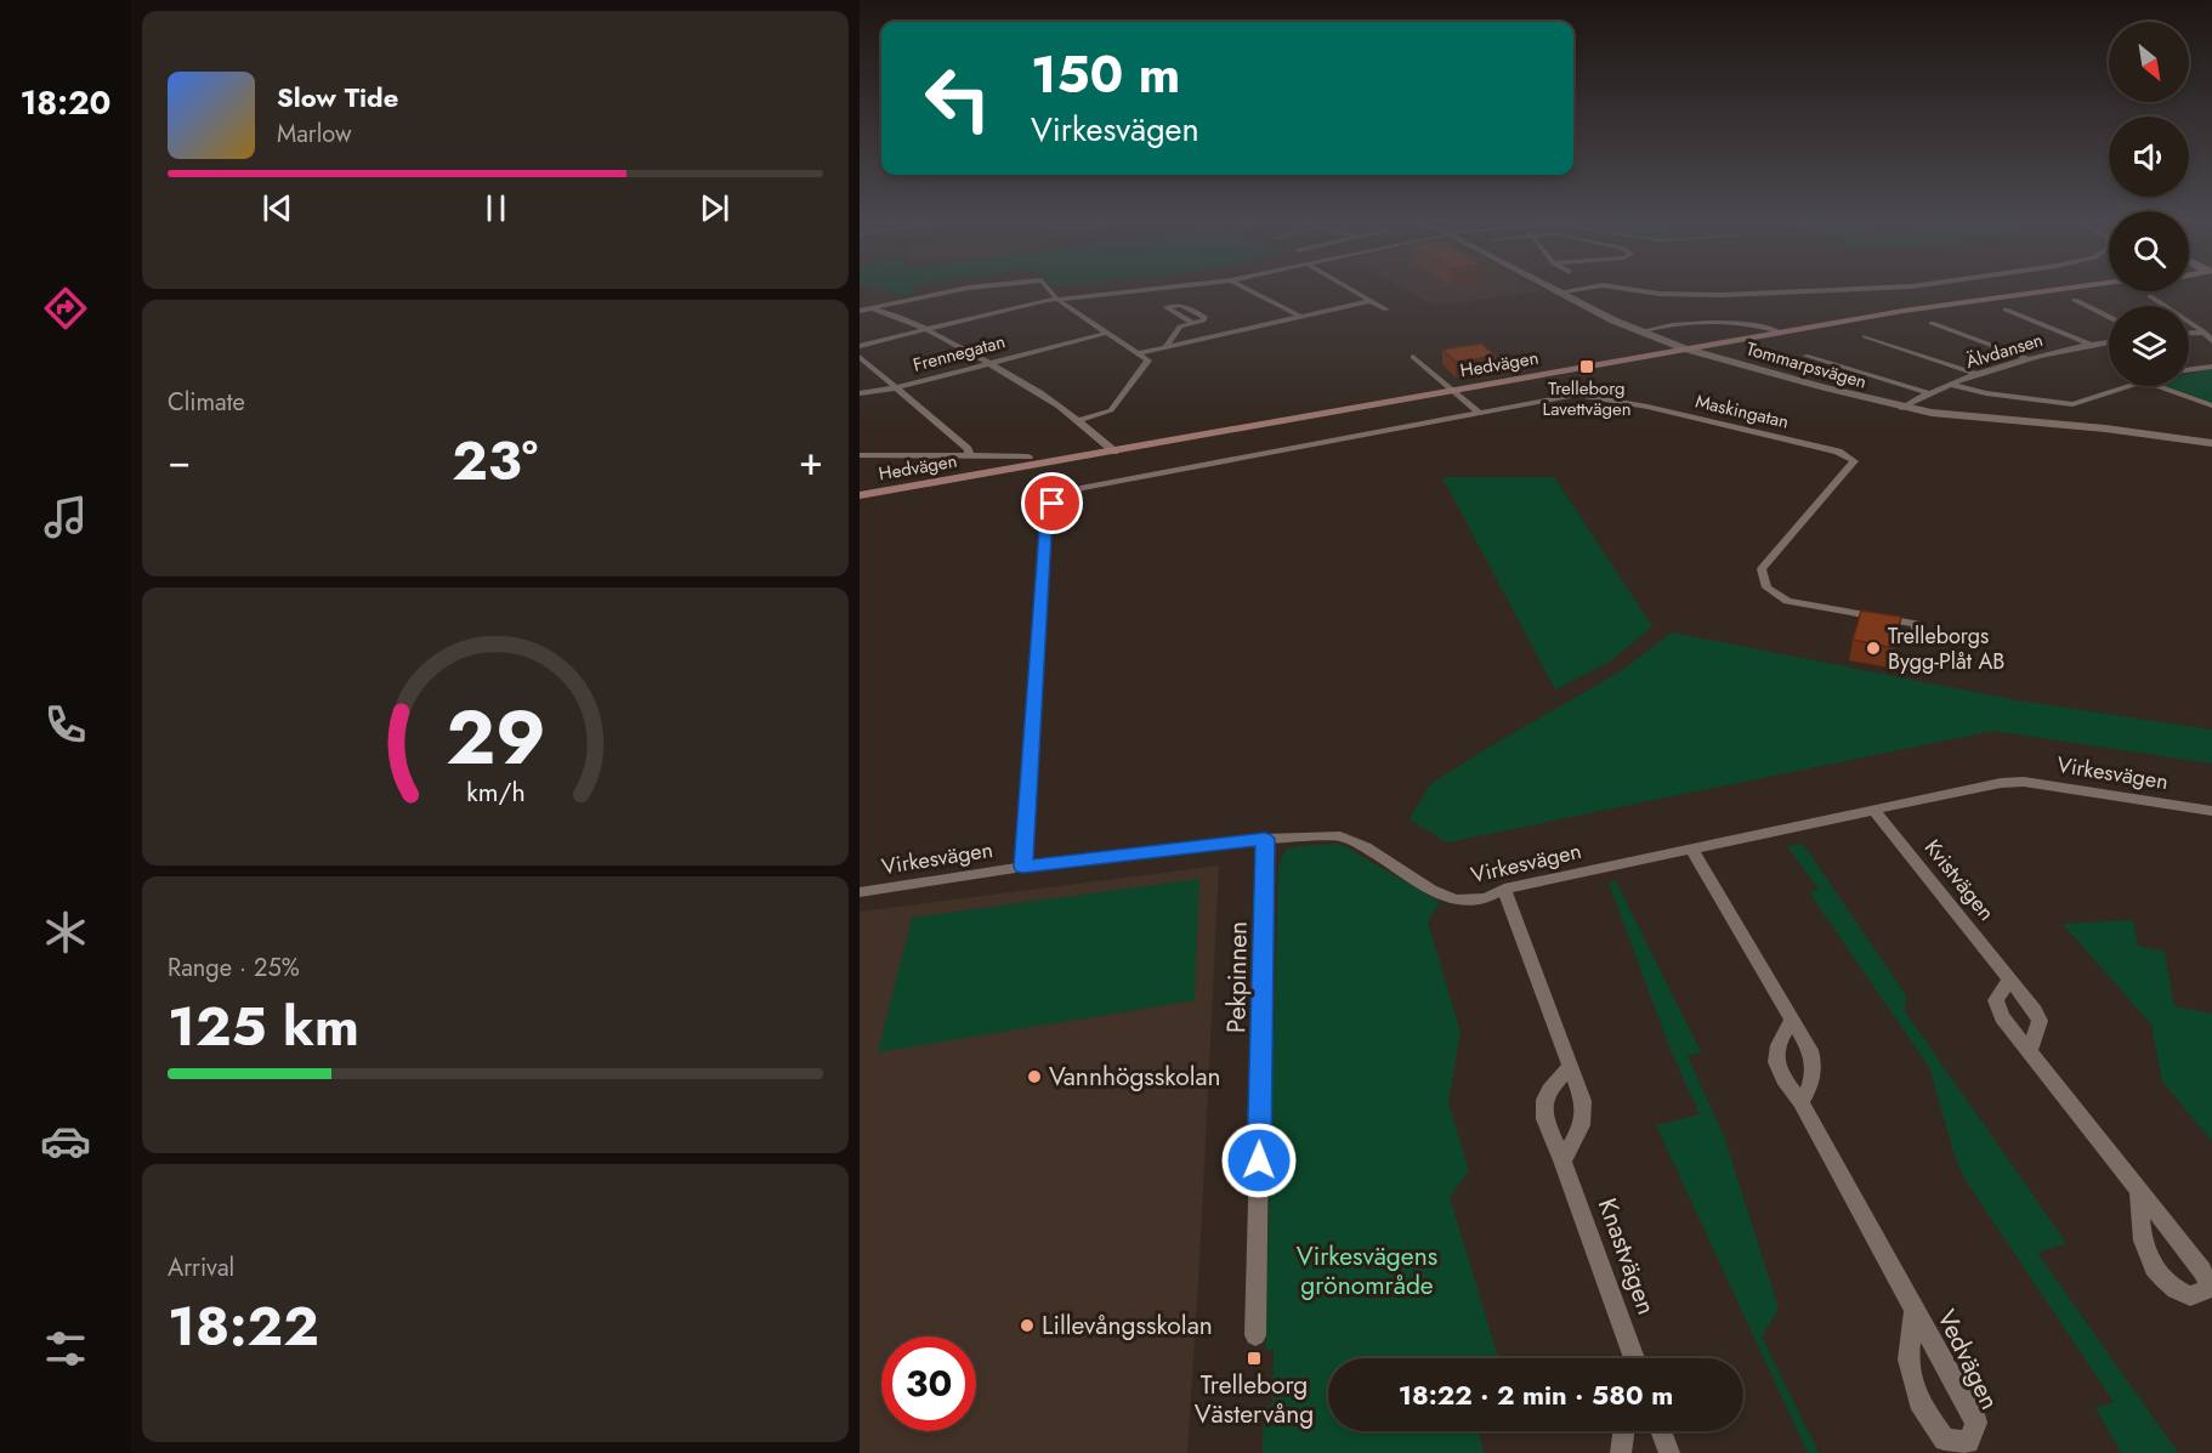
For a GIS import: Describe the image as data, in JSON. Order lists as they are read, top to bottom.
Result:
{
  "streets": {
    "main road": ["Hedvägen"],
    "street": [
      "Älvdansen",
      "Frennegatan",
      "Tommarpsvägen",
      "Maskingatan",
      "Virkesvägen",
      "Kvistvägen",
      "Pekpinnen",
      "Knastvägen",
      "Vedvägen"
    ]
  },
  "crossings": [
    ["Älvdansen", "Tommarpsvägen"],
    ["Hedvägen", "Tommarpsvägen"],
    ["Maskingatan", "Virkesvägen"],
    ["Virkesvägen", "Kvistvägen"],
    ["Virkesvägen", "Pekpinnen"]
  ],
  "parks": ["Virkesvägens grönområde"],
  "places": {
    "transit": ["Trelleborg Lavettvägen", "Trelleborg Västervång"],
    "other": ["Trelleborgs Bygg-Plåt AB", "Vannhögsskolan", "Lillevångsskolan"]
  },
  "north": "bottom right",
  "page": {
    "tabs": "18:20",
    "turn": ["150 m", "Virkesvägen"],
    "song": ["Slow Tide", "Marlow"],
    "tile": [
      "Climate",
      ["Range · 25%", "125 km"],
      ["Arrival", "18:22"]
    ],
    "heat": ["−", "23°", "+"],
    "limit": "30",
    "trip": "18:22 · 2 min · 580 m",
    "gauge": ["29", "km/h"]
  }
}
